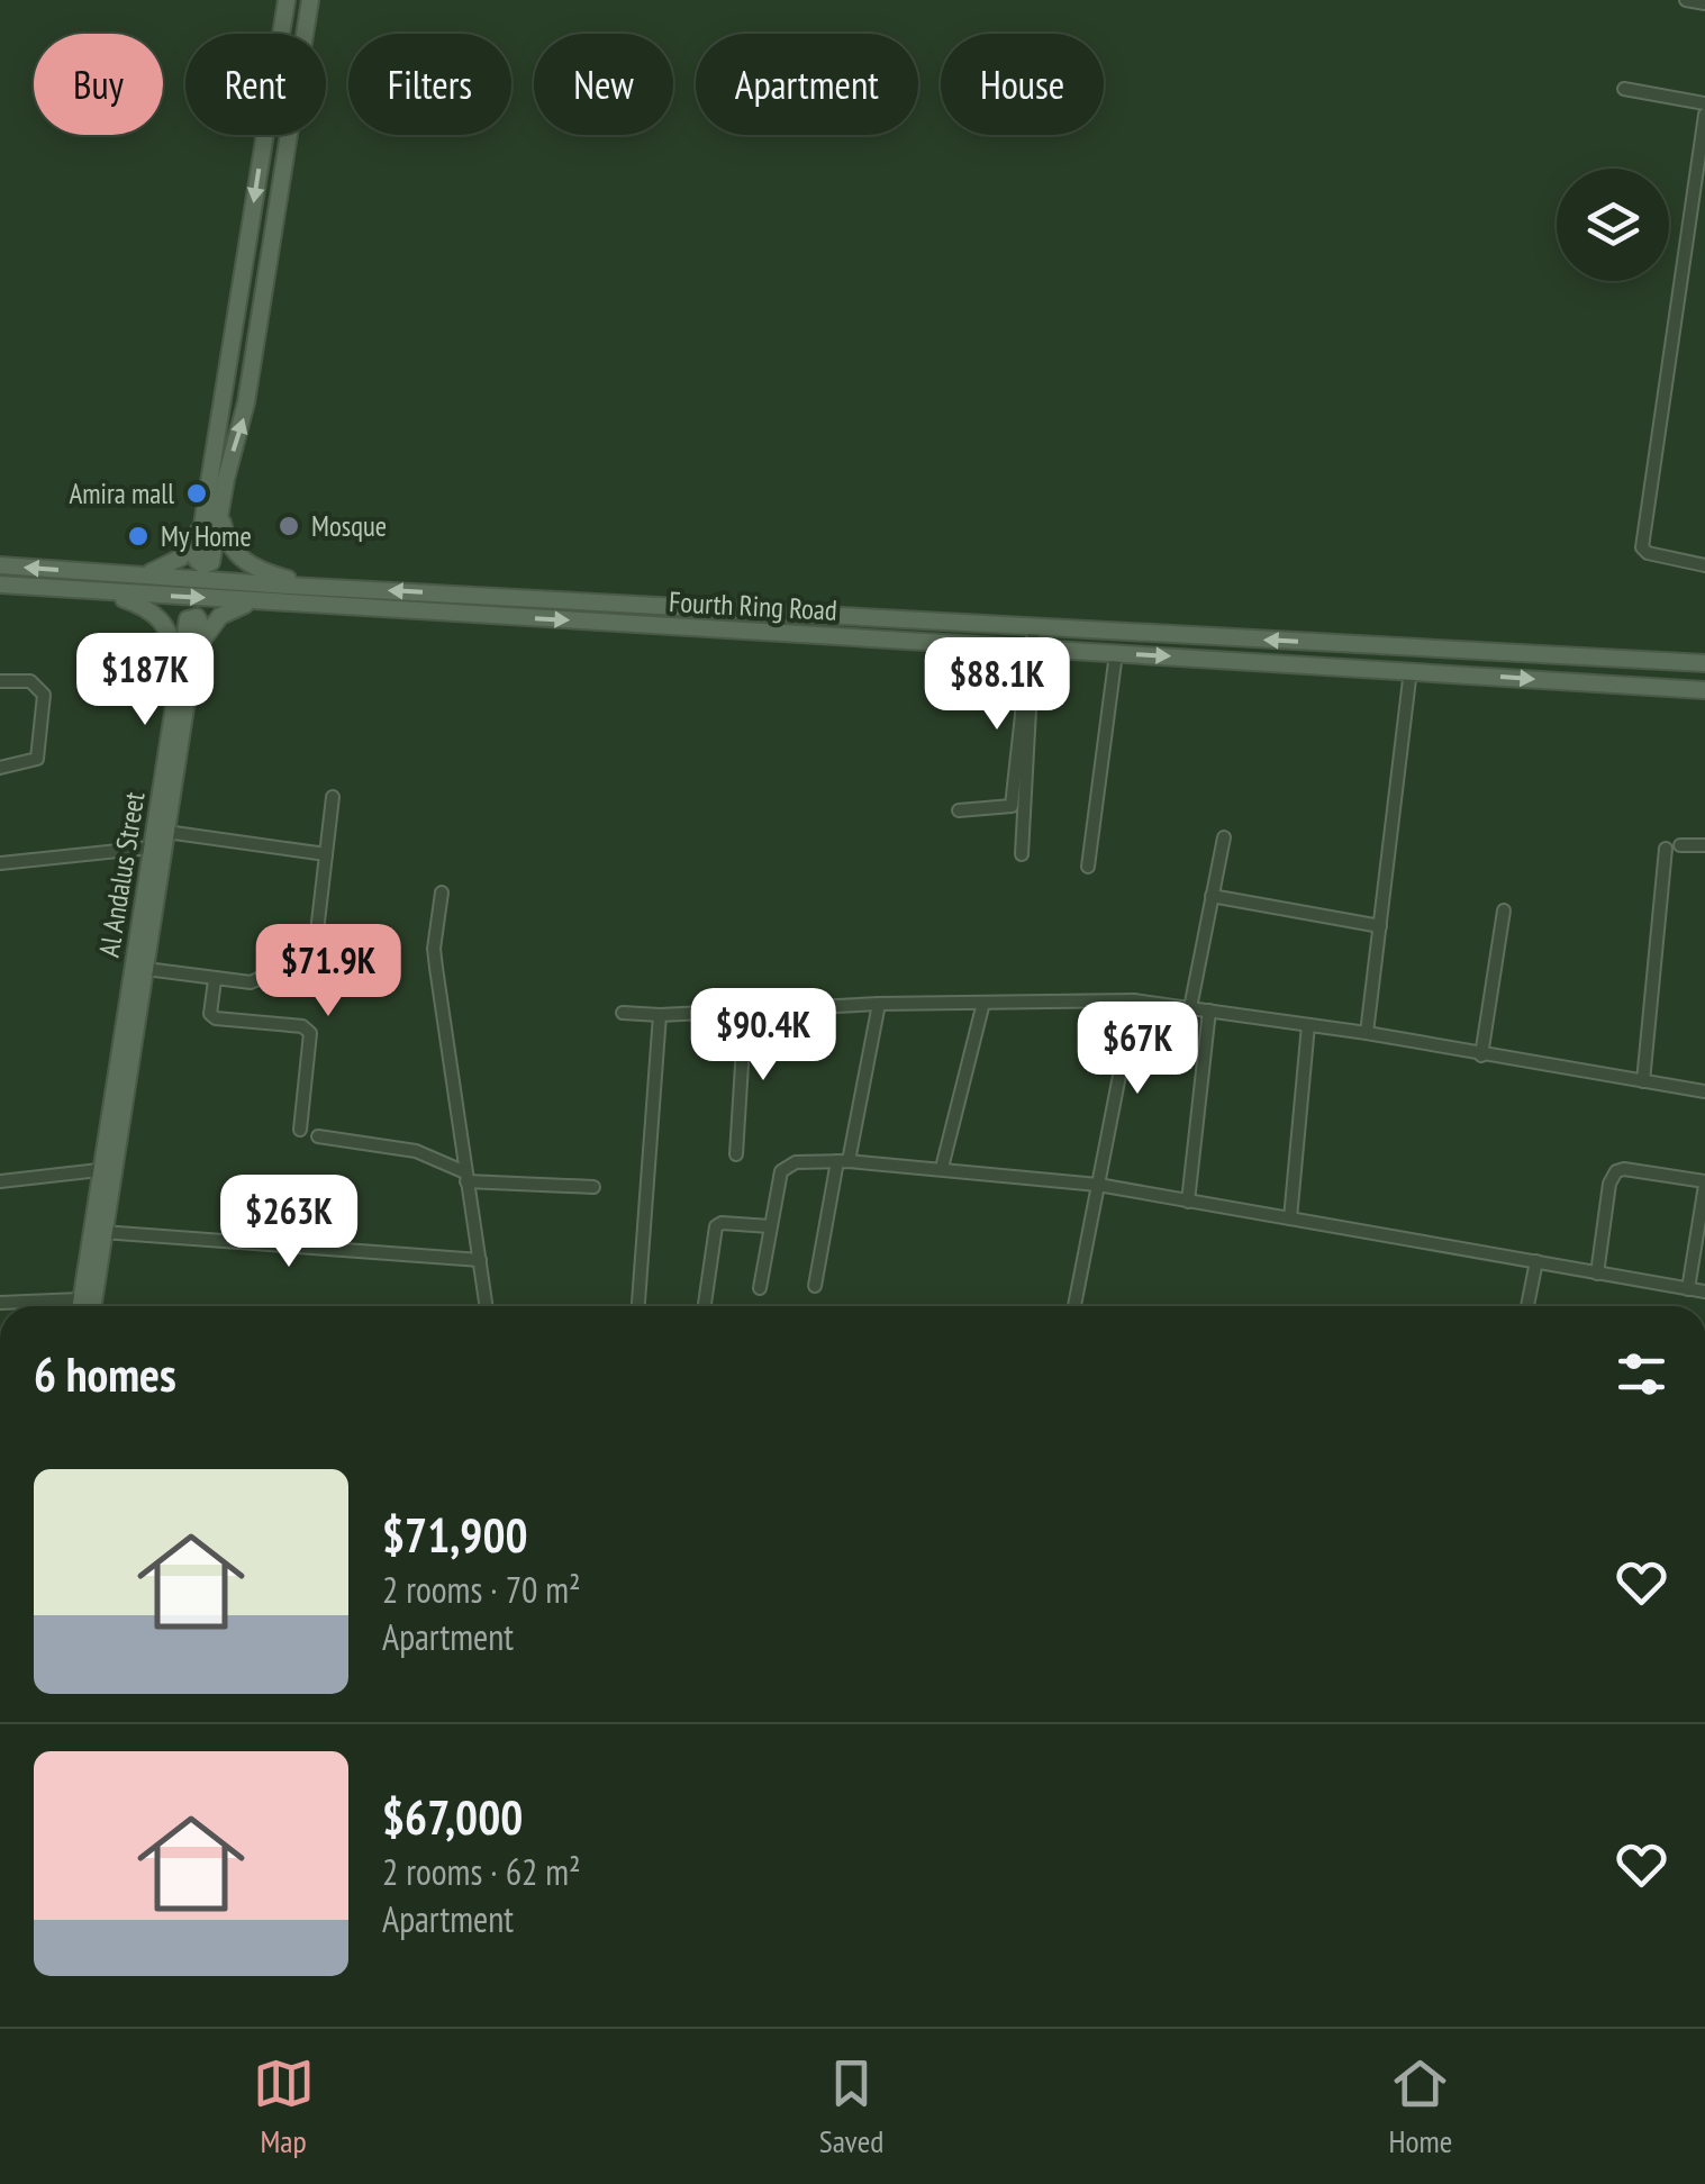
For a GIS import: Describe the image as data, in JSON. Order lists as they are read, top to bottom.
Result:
{
  "streets": {
    "main road": ["Fourth Ring Road", "Al Andalus Street"]
  },
  "places": ["Amira mall", "Mosque", "My Home"],
  "page": {
    "chip": [
      "Buy",
      "Rent",
      "Filters",
      "New",
      "Apartment",
      "House"
    ],
    "price": [
      "$187K",
      "$88.1K",
      "$71.9K",
      "$90.4K",
      "$67K",
      "$263K"
    ],
    "heading": "6 homes",
    "list": [
      {
        "name": "$71,900",
        "note": "2 rooms · 70 m² · Apartment"
      },
      {
        "name": "$67,000",
        "note": "2 rooms · 62 m² · Apartment"
      }
    ],
    "tabs": ["Map", "Saved", "Home"]
  }
}
